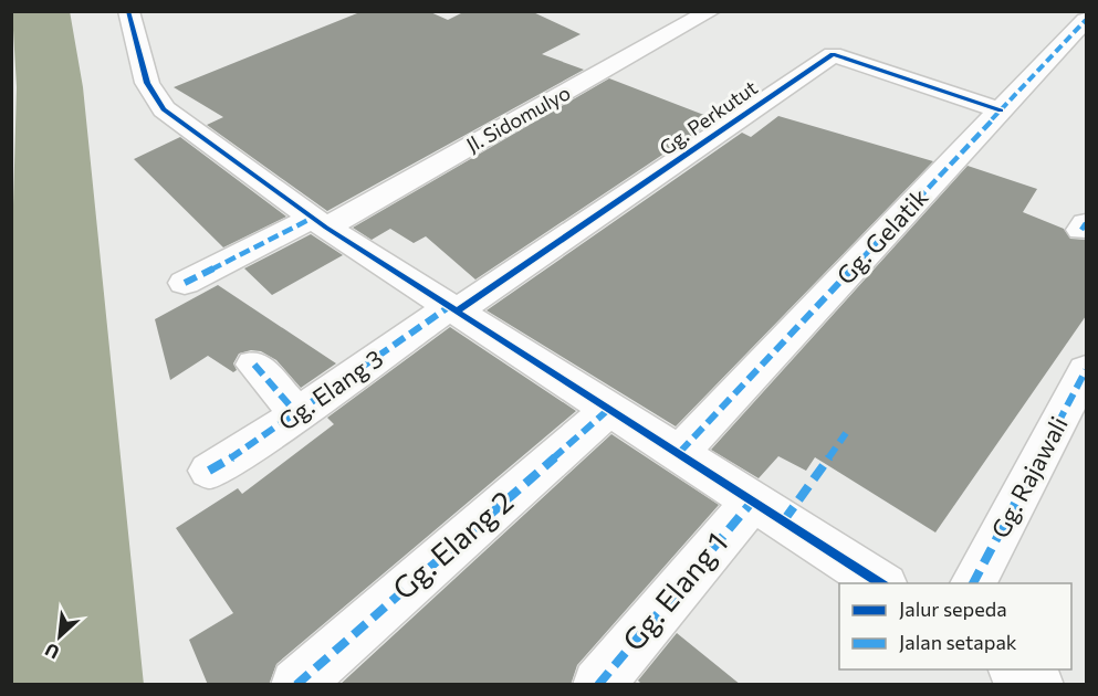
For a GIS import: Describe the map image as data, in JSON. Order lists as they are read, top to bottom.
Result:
{
  "streets": {
    "street": [
      "Gg. Perkutut",
      "Jl. Sidomulyo",
      "Gg. Gelatik",
      "Gg. Elang 3",
      "Gg. Rajawali",
      "Gg. Elang 2",
      "Gg. Elang 1"
    ]
  },
  "crossings": [
    ["Gg. Perkutut", "Gg. Gelatik"],
    ["Gg. Perkutut", "Gg. Elang 3"]
  ],
  "legend": ["Jalur sepeda", "Jalan setapak"],
  "north": "bottom left"
}
